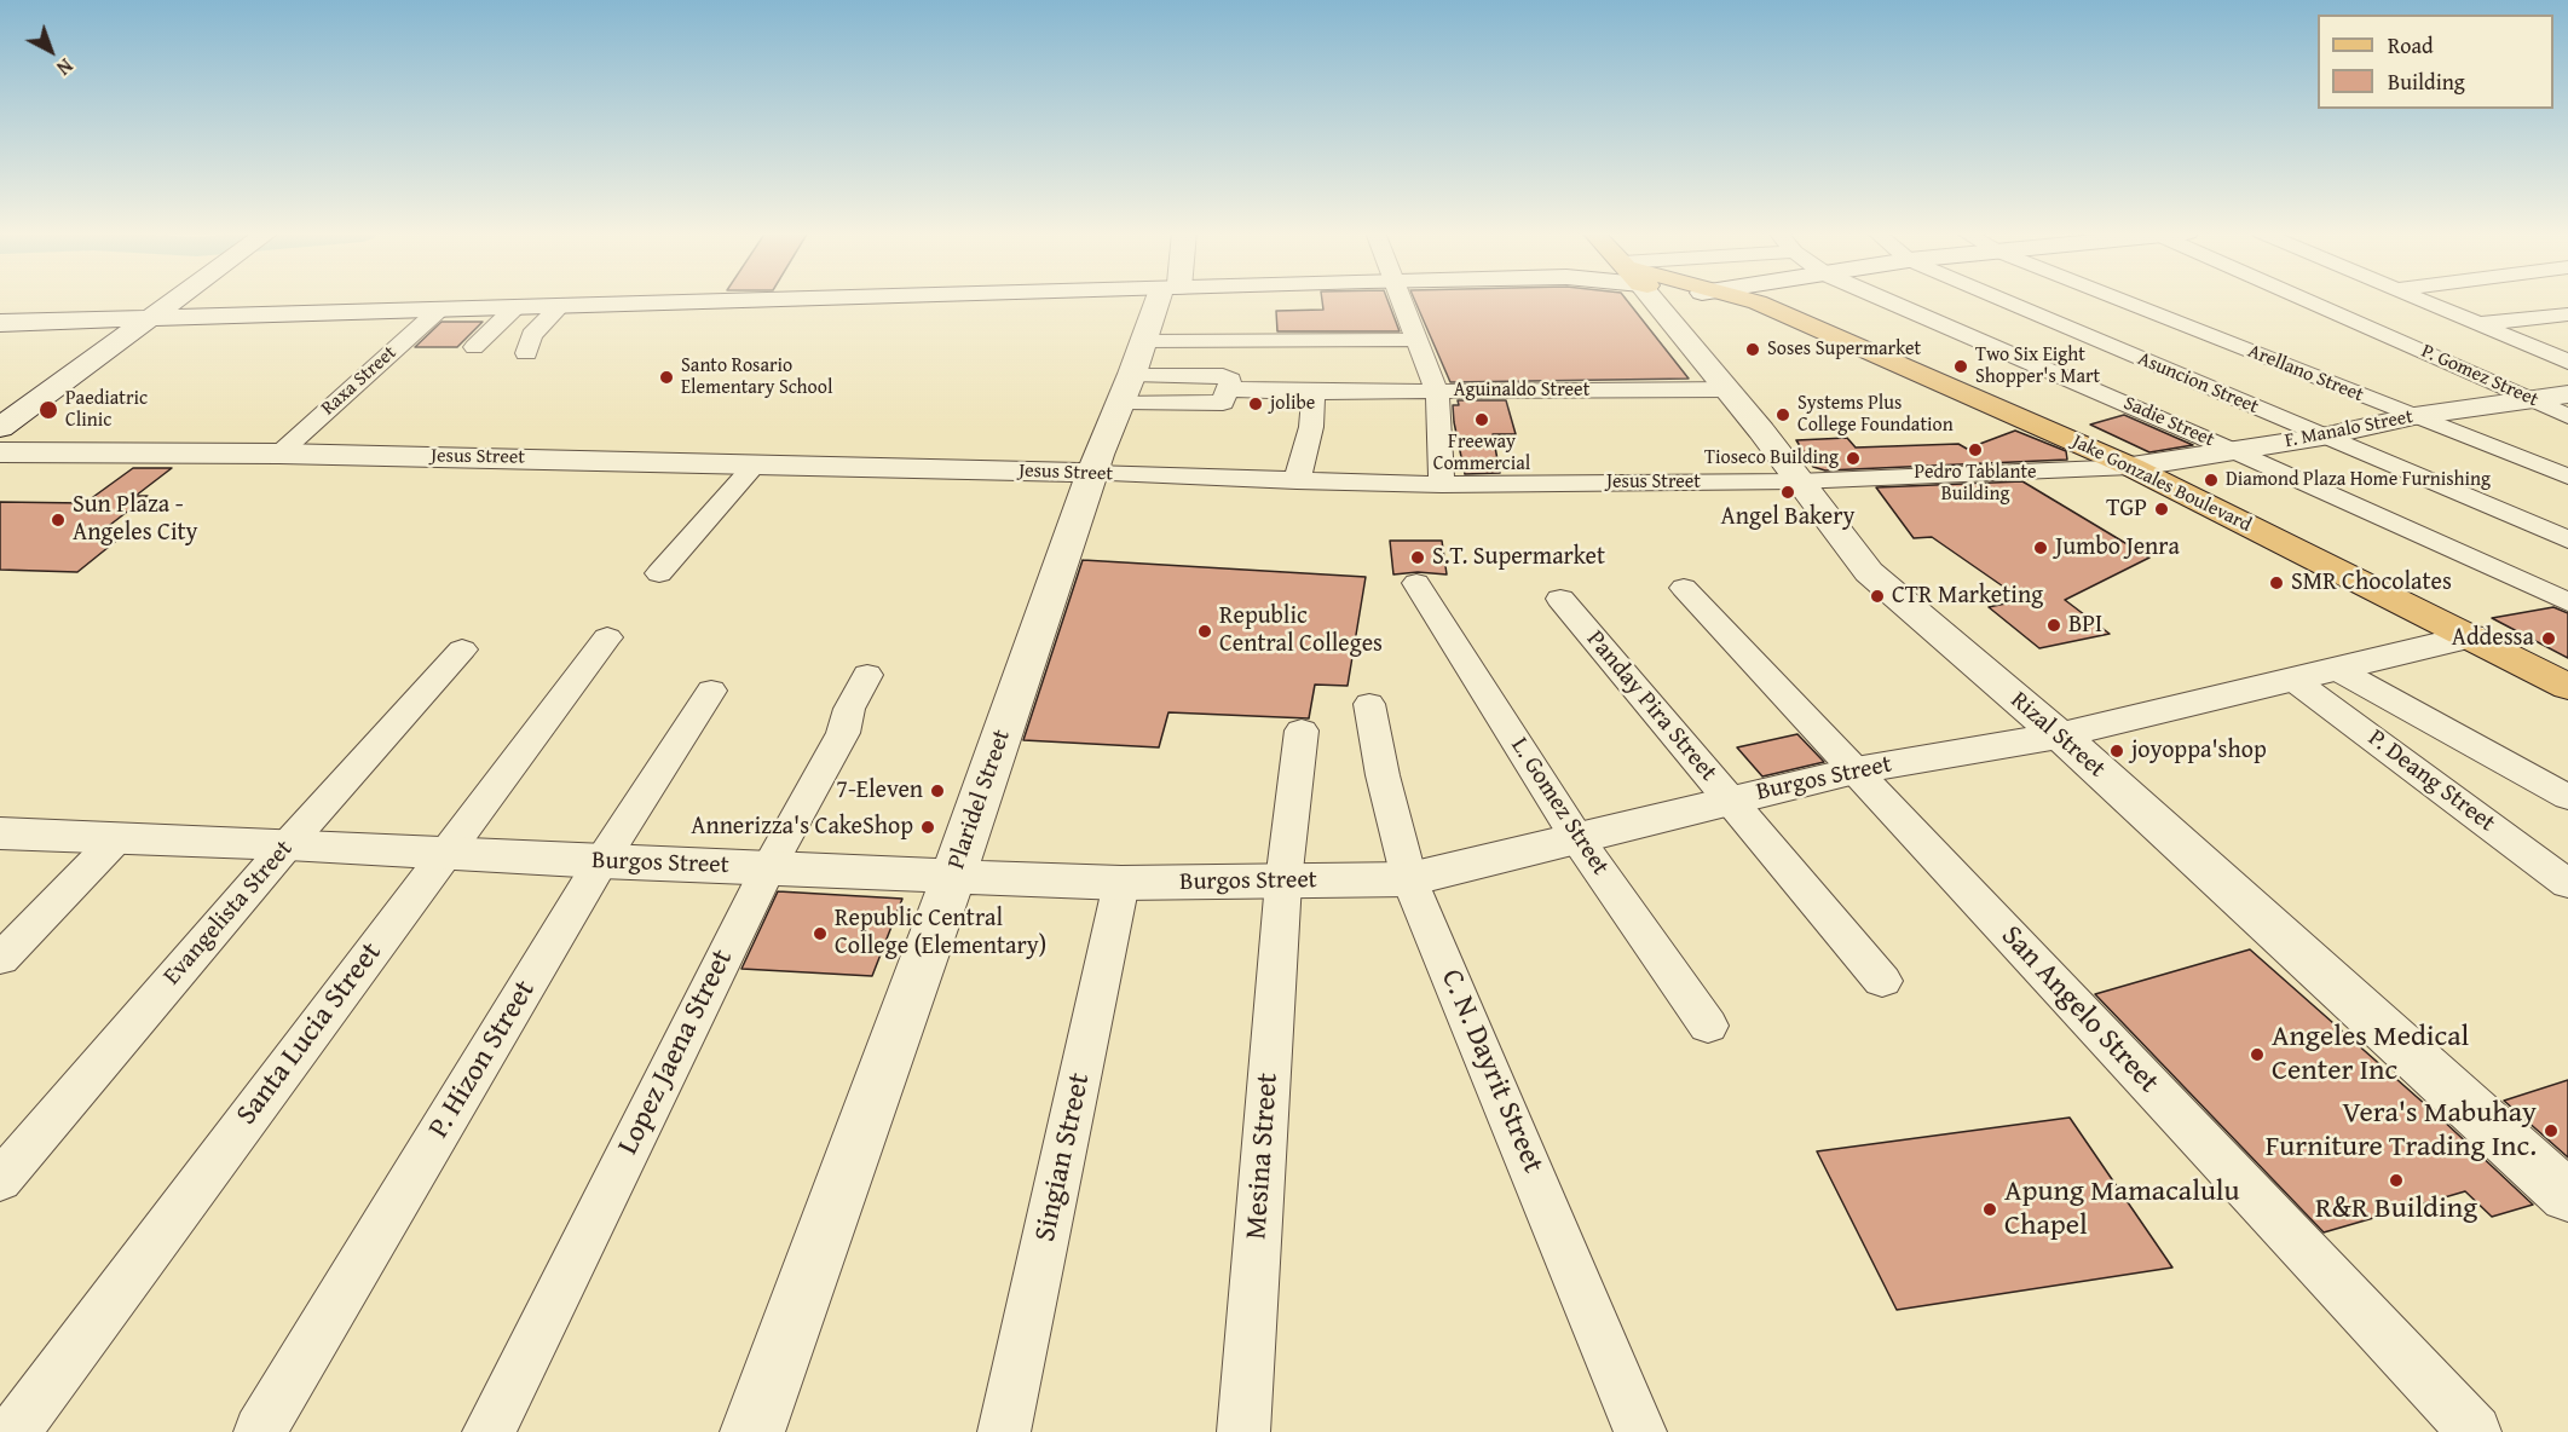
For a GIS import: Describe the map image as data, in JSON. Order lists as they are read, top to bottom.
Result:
{
  "streets": {
    "main road": ["Jake Gonzales Boulevard"],
    "street": [
      "Arellano Street",
      "P. Gomez Street",
      "Raxa Street",
      "Asuncion Street",
      "Aguinaldo Street",
      "Sadie Street",
      "F. Manalo Street",
      "Jesus Street",
      "Panday Pira Street",
      "Rizal Street",
      "Burgos Street",
      "P. Deang Street",
      "Plaridel Street",
      "L. Gomez Street",
      "Evangelista Street",
      "San Angelo Street",
      "Santa Lucia Street",
      "Lopez Jaena Street",
      "P. Hizon Street",
      "C. N. Dayrit Street",
      "Mesina Street",
      "Singian Street"
    ]
  },
  "crossings": [
    ["Arellano Street", "F. Manalo Street"],
    ["P. Gomez Street", "F. Manalo Street"],
    ["Raxa Street", "Jesus Street"],
    ["Asuncion Street", "F. Manalo Street"],
    ["Aguinaldo Street", "Rizal Street"],
    ["Aguinaldo Street", "Plaridel Street"],
    ["Sadie Street", "F. Manalo Street"],
    ["F. Manalo Street", "Jesus Street"],
    ["F. Manalo Street", "Jake Gonzales Boulevard"],
    ["Jesus Street", "Jake Gonzales Boulevard"],
    ["Jesus Street", "Rizal Street"],
    ["Jesus Street", "Plaridel Street"],
    ["Jake Gonzales Boulevard", "Burgos Street"],
    ["Panday Pira Street", "Burgos Street"],
    ["Rizal Street", "Burgos Street"],
    ["Burgos Street", "P. Deang Street"],
    ["Burgos Street", "Plaridel Street"],
    ["Burgos Street", "L. Gomez Street"],
    ["Burgos Street", "Evangelista Street"],
    ["Burgos Street", "San Angelo Street"],
    ["Burgos Street", "Santa Lucia Street"],
    ["Burgos Street", "Lopez Jaena Street"],
    ["Burgos Street", "P. Hizon Street"],
    ["Burgos Street", "C. N. Dayrit Street"],
    ["Burgos Street", "Mesina Street"],
    ["Burgos Street", "Singian Street"]
  ],
  "places": [
    "Soses Supermarket",
    "Two Six Eight Shopper's Mart",
    "Santo Rosario Elementary School",
    "jolibe",
    "Paediatric Clinic",
    "Systems Plus College Foundation",
    "Freeway Commercial",
    "Pedro Tablante Building",
    "Tioseco Building",
    "Diamond Plaza Home Furnishing",
    "Angel Bakery",
    "TGP",
    "Sun Plaza - Angeles City",
    "Jumbo Jenra",
    "S.T. Supermarket",
    "SMR Chocolates",
    "CTR Marketing",
    "BPI",
    "Republic Central Colleges",
    "Addessa",
    "joyoppa'shop",
    "7-Eleven",
    "Annerizza's CakeShop",
    "Republic Central College (Elementary)",
    "Angeles Medical Center Inc",
    "Vera's Mabuhay Furniture Trading Inc.",
    "R&R Building",
    "Apung Mamacalulu Chapel"
  ],
  "legend": ["Road", "Building"],
  "north": "bottom right"
}
